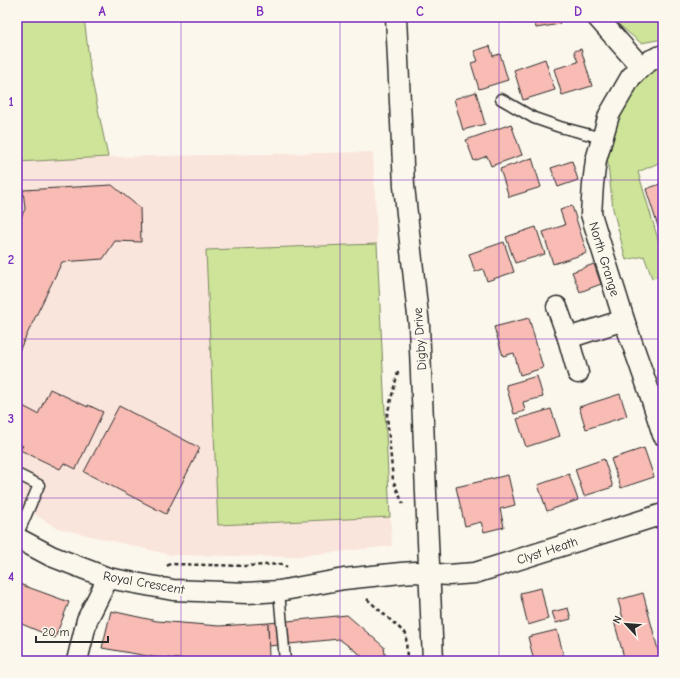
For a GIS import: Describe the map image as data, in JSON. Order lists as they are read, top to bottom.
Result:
{
  "streets": {
    "street": [
      "North Grange",
      "Digby Drive",
      "Clyst Heath",
      "Royal Crescent"
    ]
  },
  "crossings": [
    ["Digby Drive", "Clyst Heath"],
    ["Digby Drive", "Royal Crescent"],
    ["Clyst Heath", "Royal Crescent"]
  ],
  "scale_bar": "20 m",
  "north": "top left",
  "grid": {
    "columns": [
      "A",
      "B",
      "C",
      "D"
    ],
    "rows": [
      "1",
      "2",
      "3",
      "4"
    ]
  }
}
